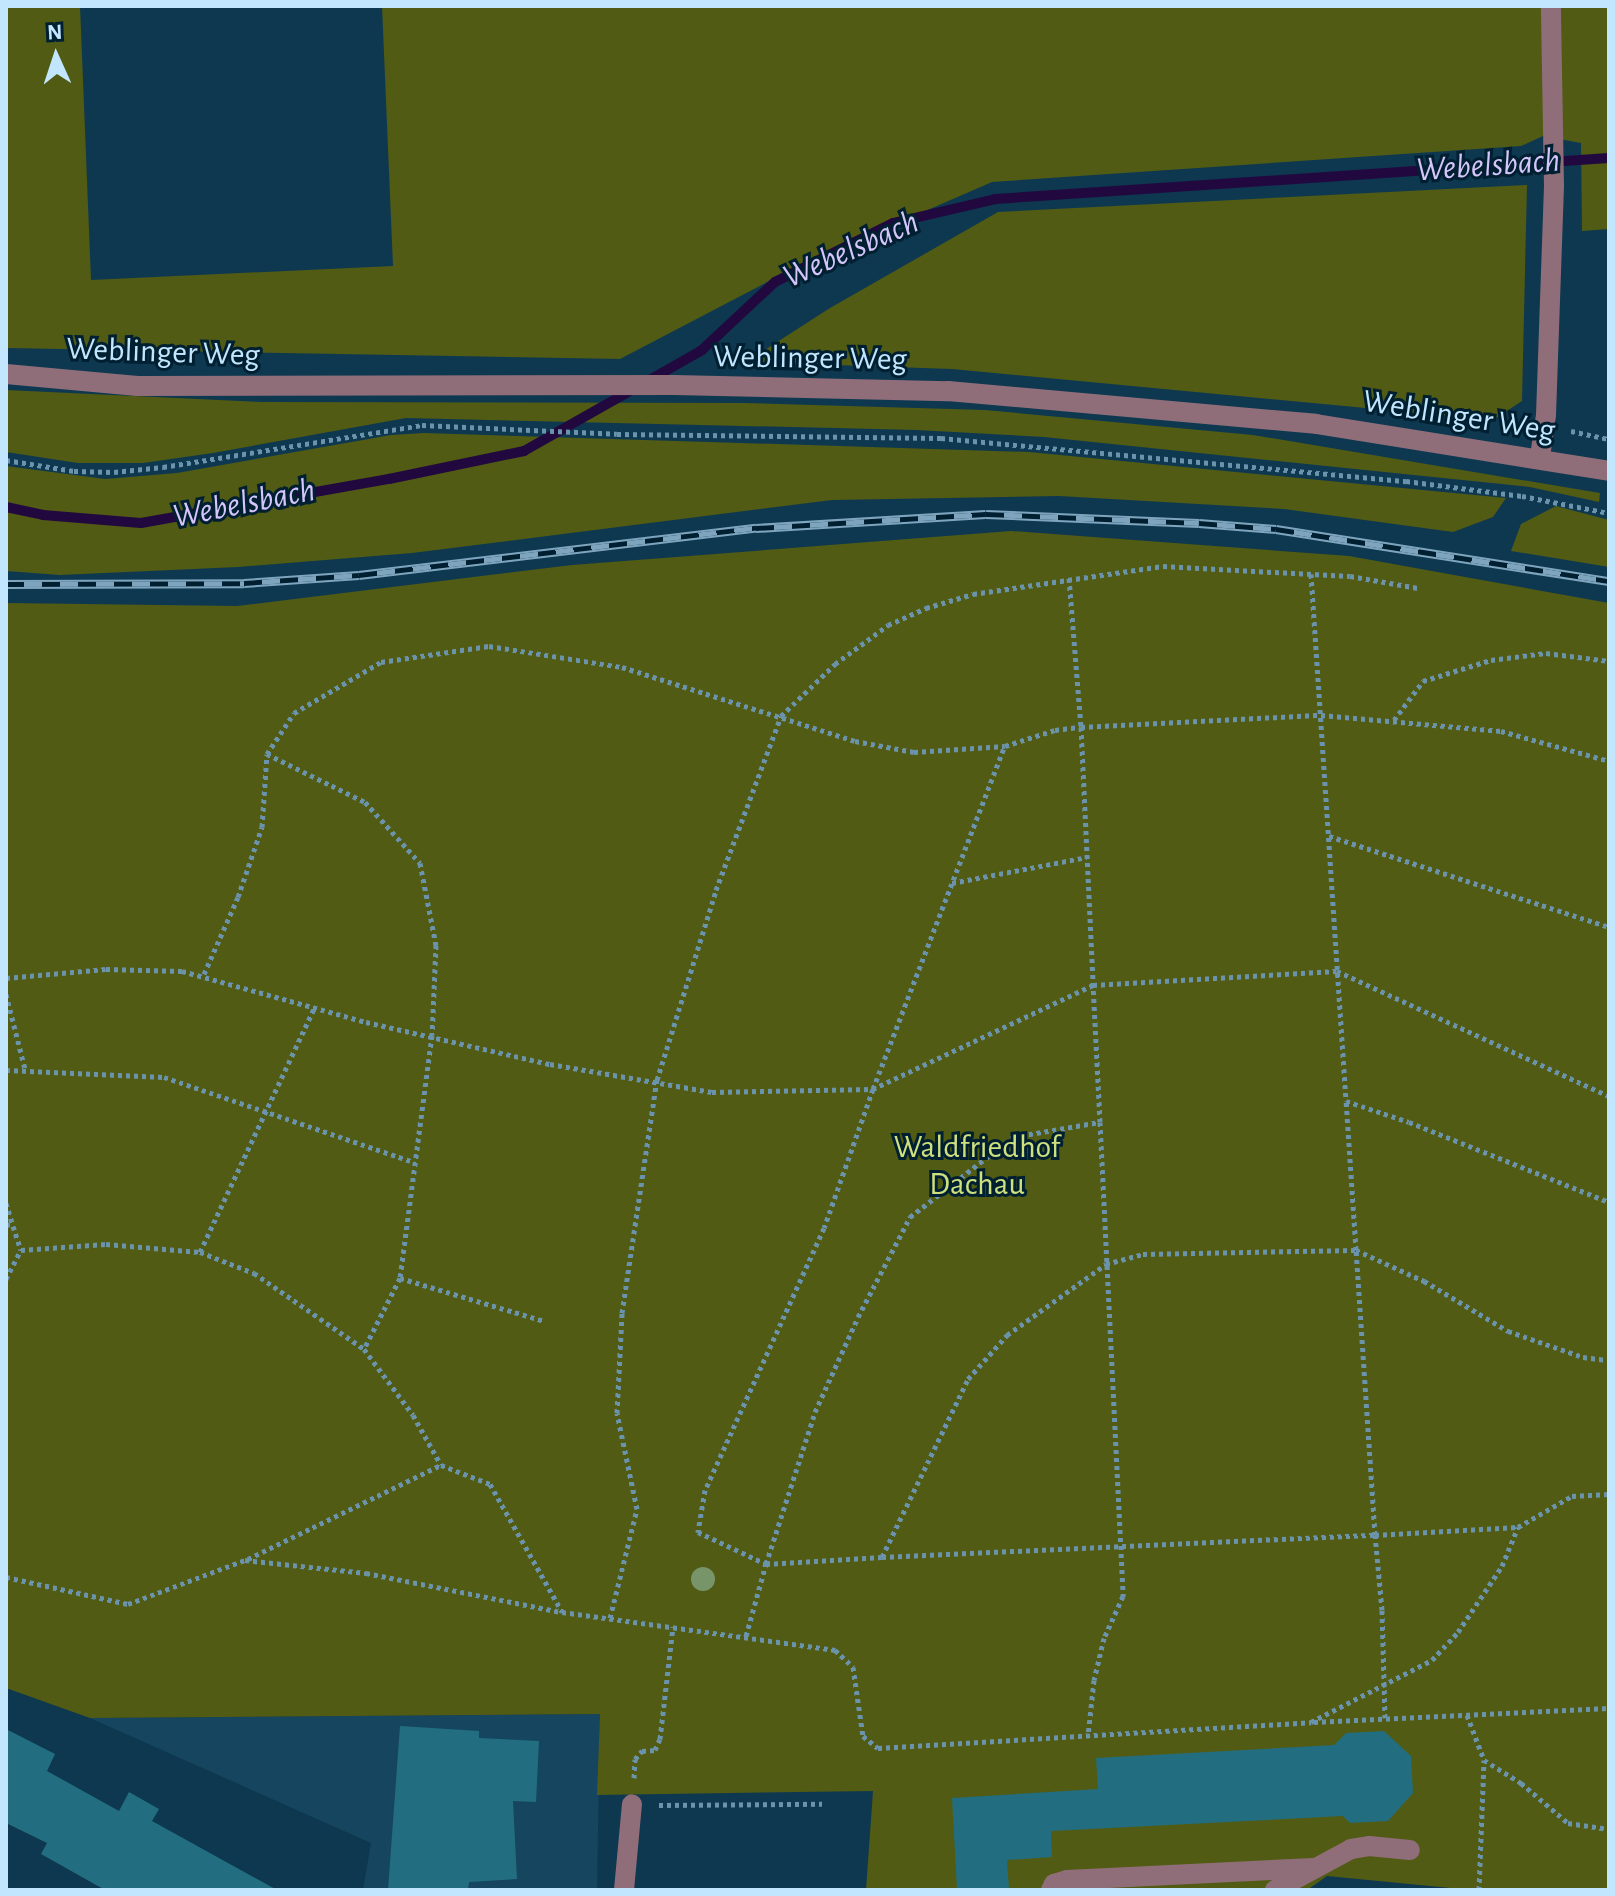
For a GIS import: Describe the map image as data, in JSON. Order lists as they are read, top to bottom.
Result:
{
  "streets": {
    "street": ["Weblinger Weg"]
  },
  "water": ["Webelsbach"],
  "parks": ["Waldfriedhof Dachau"],
  "north": "top"
}
